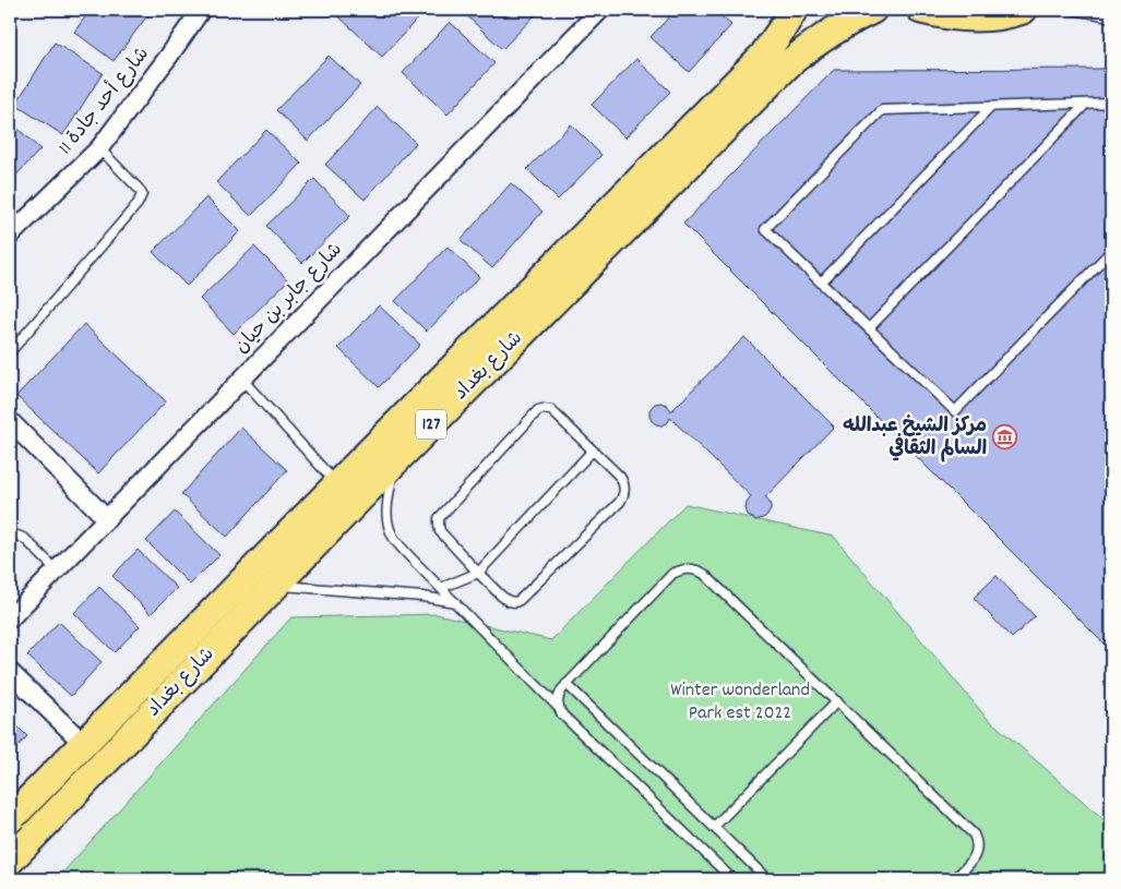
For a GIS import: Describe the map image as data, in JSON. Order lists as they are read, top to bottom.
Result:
{
  "streets": {
    "main road": ["شارع بغداد", "127"],
    "street": ["شارع أحد جادة 11", "شارع جابر بن حيان"]
  },
  "parks": ["Winter wonderland Park est 2022"],
  "places": {
    "museum": ["مركز الشيخ عبدالله السالم الثقافي"]
  }
}
